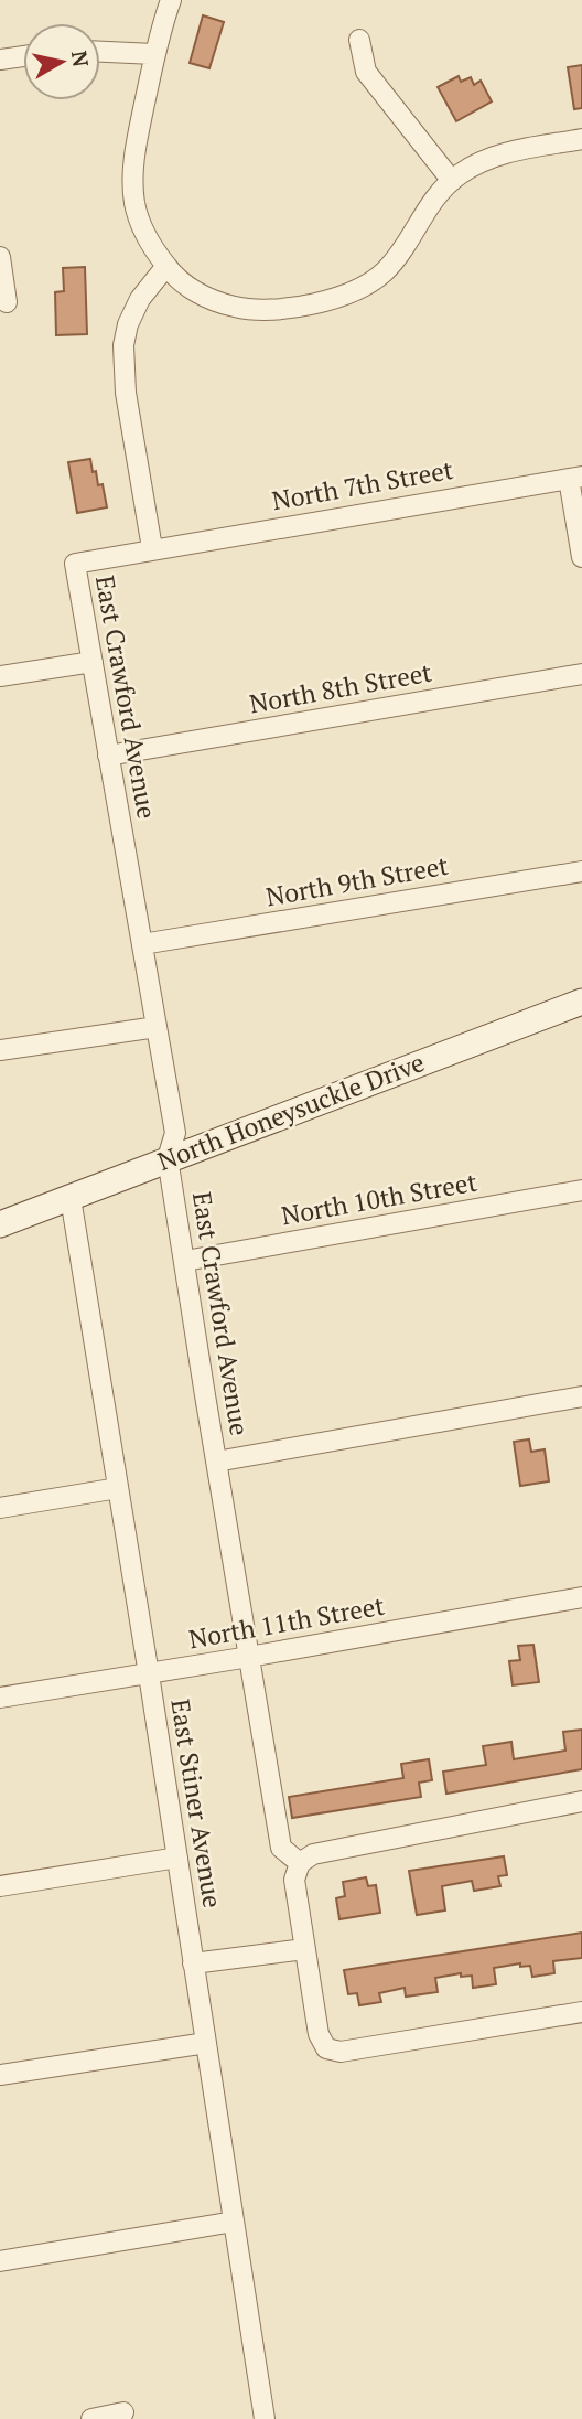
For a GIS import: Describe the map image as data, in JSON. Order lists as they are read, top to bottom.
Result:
{
  "streets": {
    "street": [
      "North 7th Street",
      "North 8th Street",
      "East Crawford Avenue",
      "North 9th Street",
      "North Honeysuckle Drive",
      "North 10th Street",
      "North 11th Street",
      "East Stiner Avenue"
    ]
  },
  "crossings": [
    ["North 7th Street", "East Crawford Avenue"],
    ["North 8th Street", "East Crawford Avenue"],
    ["East Crawford Avenue", "North 9th Street"],
    ["East Crawford Avenue", "North Honeysuckle Drive"],
    ["East Crawford Avenue", "North 10th Street"],
    ["East Crawford Avenue", "North 11th Street"],
    ["North Honeysuckle Drive", "East Stiner Avenue"],
    ["North 11th Street", "East Stiner Avenue"]
  ],
  "north": "right"
}
